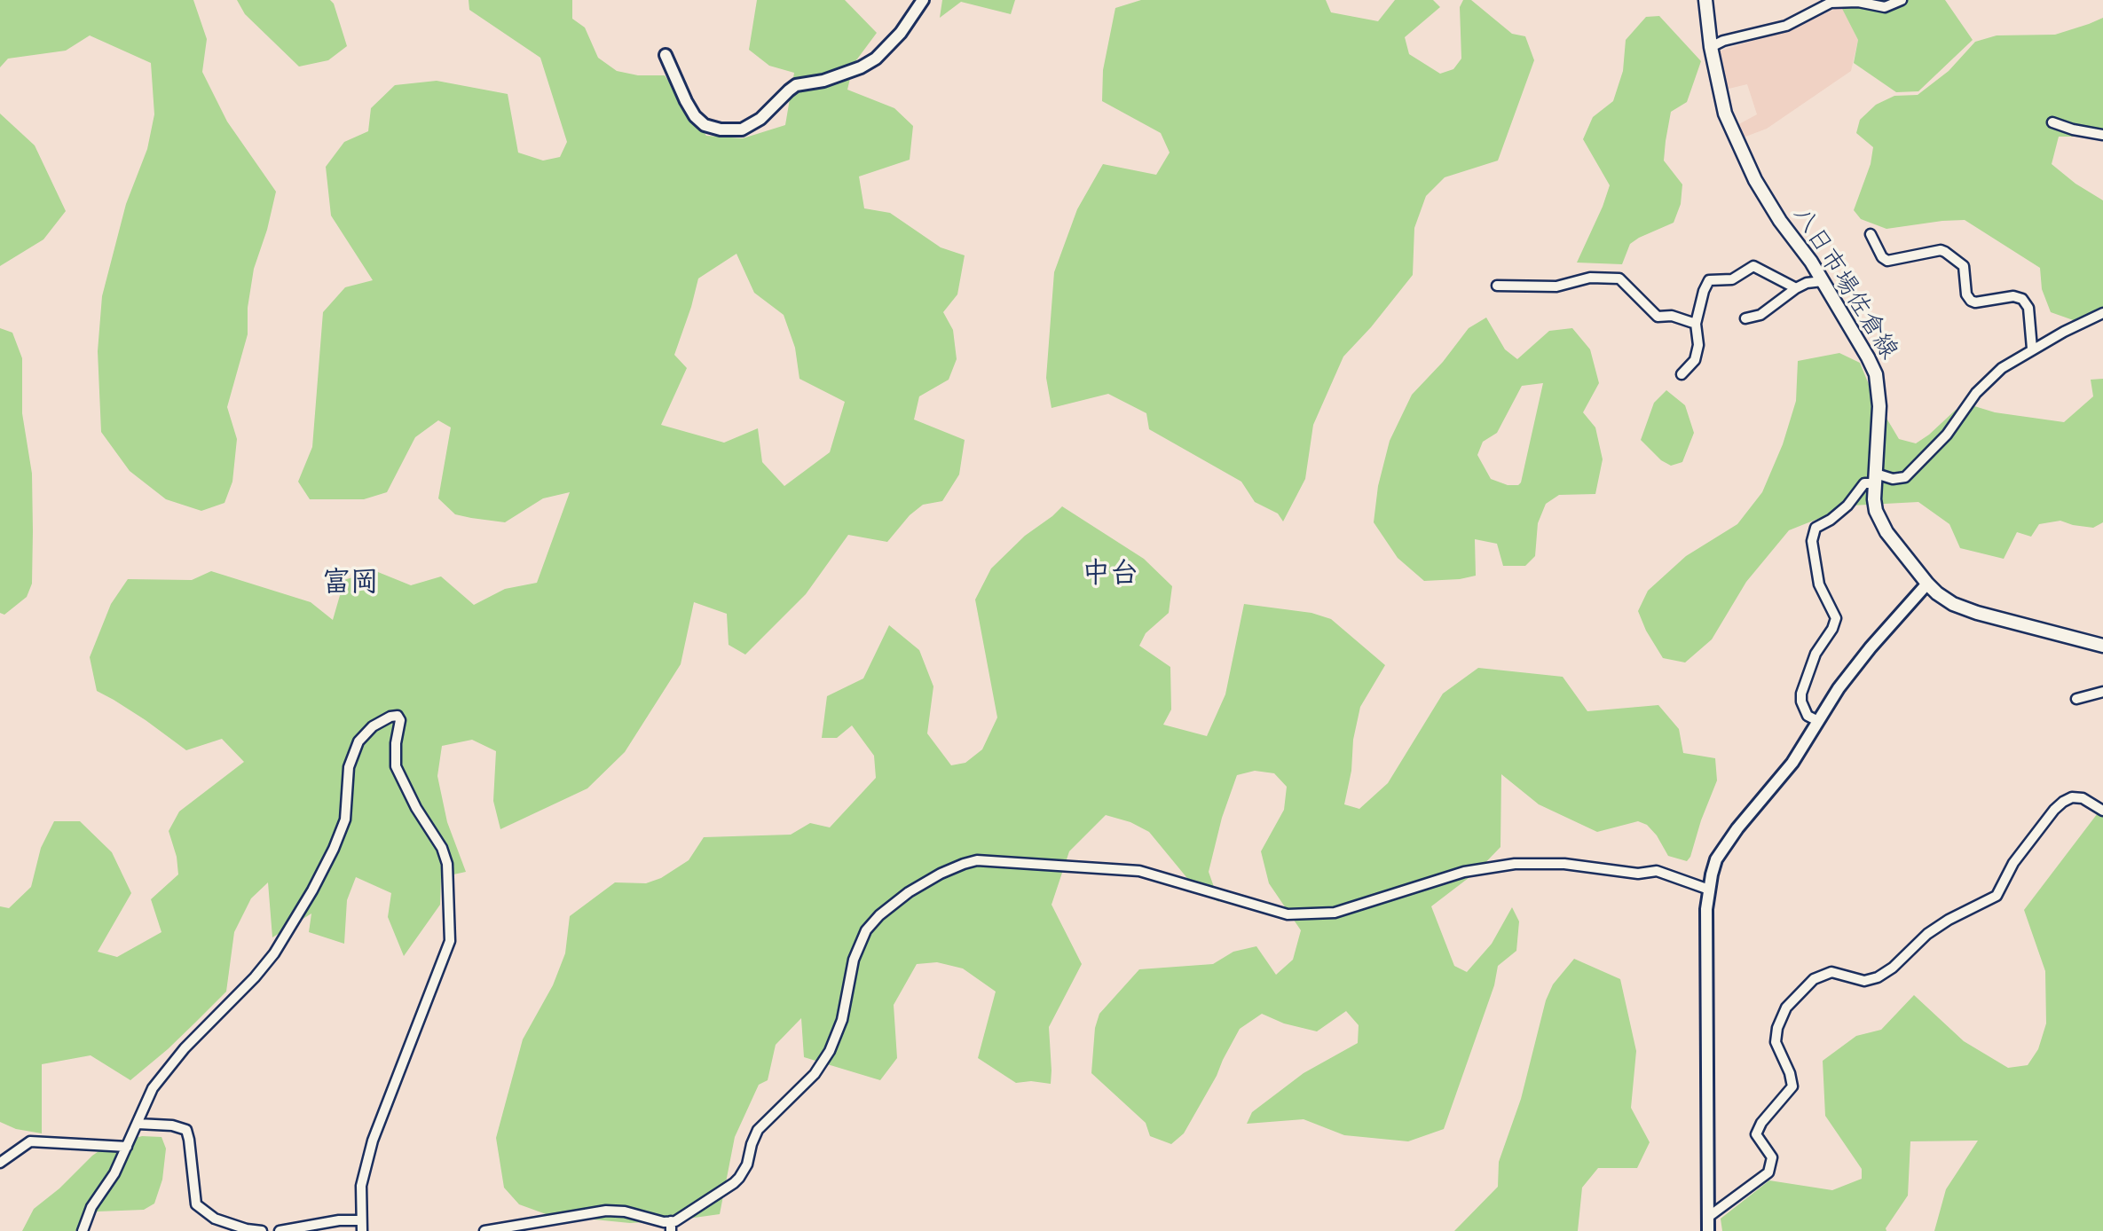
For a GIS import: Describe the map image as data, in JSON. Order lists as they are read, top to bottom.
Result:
{
  "streets": {
    "main road": ["八日市場佐倉線"]
  },
  "districts": ["中台", "富岡"]
}
